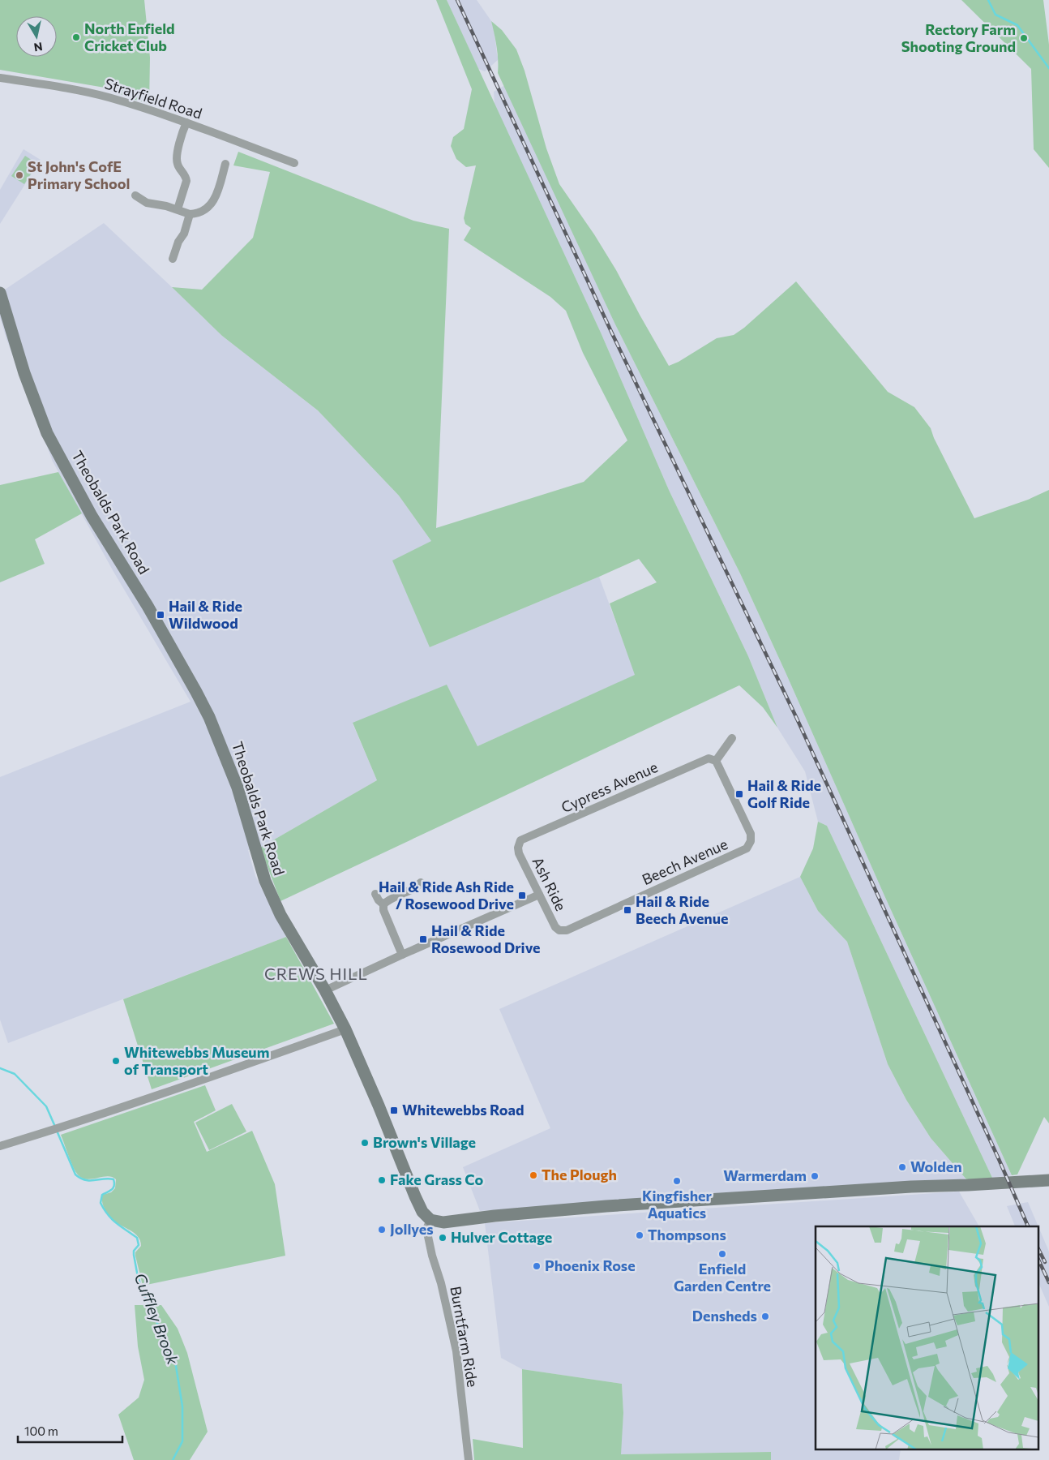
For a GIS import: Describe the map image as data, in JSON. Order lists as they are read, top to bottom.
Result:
{
  "streets": {
    "street": [
      "Strayfield Road",
      "Theobalds Park Road",
      "Cypress Avenue",
      "Beech Avenue",
      "Ash Ride",
      "Burntfarm Ride"
    ]
  },
  "crossings": [
    ["Theobalds Park Road", "Burntfarm Ride"],
    ["Cypress Avenue", "Beech Avenue"],
    ["Cypress Avenue", "Ash Ride"],
    ["Beech Avenue", "Ash Ride"]
  ],
  "districts": ["CREWS HILL"],
  "water": ["Cuffley Brook"],
  "places": {
    "other": [
      "North Enfield Cricket Club",
      "Rectory Farm Shooting Ground",
      "St John's CofE Primary School",
      "Whitewebbs Museum of Transport",
      "Brown's Village",
      "Wolden",
      "The Plough",
      "Warmerdam",
      "Fake Grass Co",
      "Kingfisher Aquatics",
      "Jollyes",
      "Thompsons",
      "Hulver Cottage",
      "Enfield Garden Centre",
      "Phoenix Rose",
      "Densheds"
    ],
    "transit": [
      "Hail & Ride Wildwood",
      "Hail & Ride Golf Ride",
      "Hail & Ride Ash Ride / Rosewood Drive",
      "Hail & Ride Beech Avenue",
      "Hail & Ride Rosewood Drive",
      "Whitewebbs Road"
    ]
  },
  "scale_bar": "100 m",
  "north": "bottom"
}
